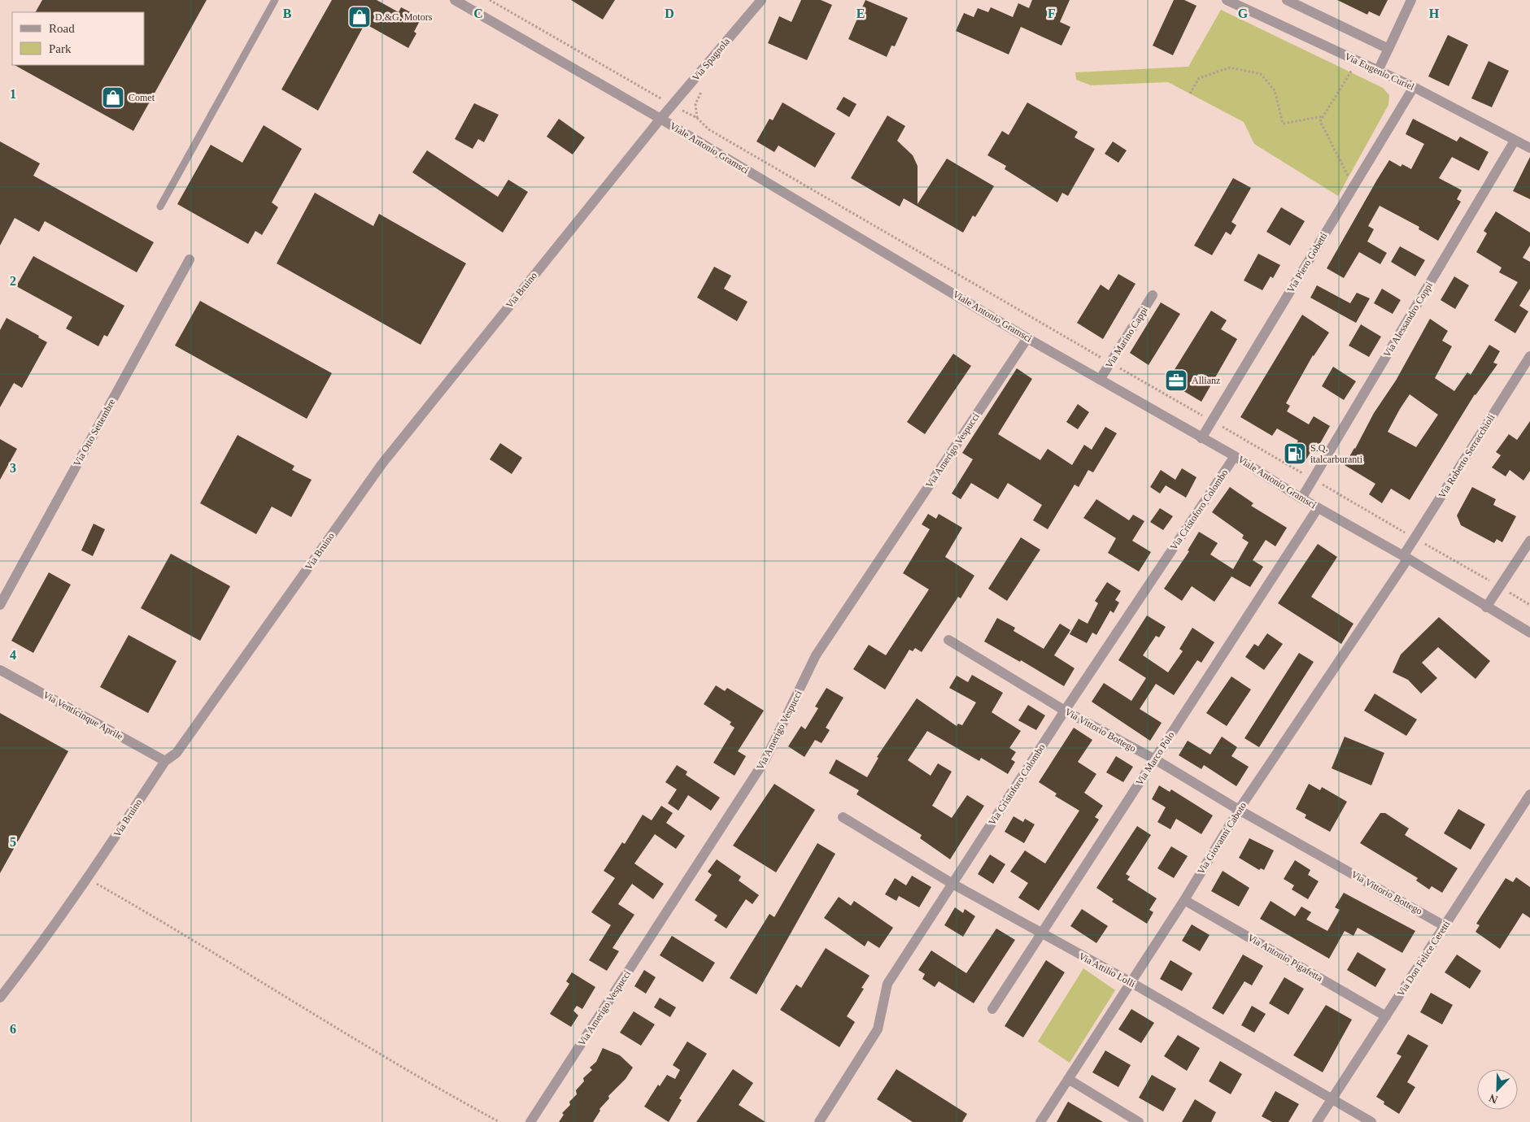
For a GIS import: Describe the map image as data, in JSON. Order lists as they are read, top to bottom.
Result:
{
  "streets": {
    "street": [
      "Via Spagnola",
      "Via Eugenio Curiel",
      "Viale Antonio Gramsci",
      "Via Piero Gobetti",
      "Via Bruino",
      "Via Alessandro Coppi",
      "Via Marino Cappi",
      "Via Otto Settembre",
      "Via Amerigo Vespucci",
      "Via Roberto Serracchioli",
      "Via Cristoforo Colombo",
      "Via Venticinque Aprile",
      "Via Vittorio Bottego",
      "Via Marco Polo",
      "Via Giovanni Caboto",
      "Via Antonio Pigafetta",
      "Via Don Felice Ceretti",
      "Via Attilio Lolli"
    ]
  },
  "crossings": [
    ["Via Spagnola", "Viale Antonio Gramsci"],
    ["Via Spagnola", "Via Bruino"],
    ["Via Eugenio Curiel", "Via Piero Gobetti"],
    ["Via Eugenio Curiel", "Via Alessandro Coppi"],
    ["Viale Antonio Gramsci", "Via Piero Gobetti"],
    ["Viale Antonio Gramsci", "Via Bruino"],
    ["Viale Antonio Gramsci", "Via Alessandro Coppi"],
    ["Viale Antonio Gramsci", "Via Marino Cappi"],
    ["Viale Antonio Gramsci", "Via Amerigo Vespucci"],
    ["Viale Antonio Gramsci", "Via Roberto Serracchioli"],
    ["Viale Antonio Gramsci", "Via Cristoforo Colombo"],
    ["Viale Antonio Gramsci", "Via Marco Polo"],
    ["Viale Antonio Gramsci", "Via Giovanni Caboto"],
    ["Via Bruino", "Via Venticinque Aprile"],
    ["Via Roberto Serracchioli", "Via Giovanni Caboto"],
    ["Via Cristoforo Colombo", "Via Vittorio Bottego"],
    ["Via Cristoforo Colombo", "Via Attilio Lolli"],
    ["Via Vittorio Bottego", "Via Marco Polo"],
    ["Via Vittorio Bottego", "Via Giovanni Caboto"],
    ["Via Vittorio Bottego", "Via Don Felice Ceretti"],
    ["Via Marco Polo", "Via Attilio Lolli"],
    ["Via Giovanni Caboto", "Via Antonio Pigafetta"],
    ["Via Giovanni Caboto", "Via Attilio Lolli"],
    ["Via Antonio Pigafetta", "Via Don Felice Ceretti"],
    ["Via Don Felice Ceretti", "Via Attilio Lolli"]
  ],
  "places": {
    "shop": ["D.&G. Motors", "Comet"],
    "office": ["Allianz"],
    "fuel station": ["S.Q. italcarburanti"]
  },
  "legend": ["Road", "Park"],
  "north": "bottom left",
  "grid": {
    "columns": [
      "B",
      "C",
      "D",
      "E",
      "F",
      "G",
      "H"
    ],
    "rows": [
      "1",
      "2",
      "3",
      "4",
      "5",
      "6"
    ]
  }
}
